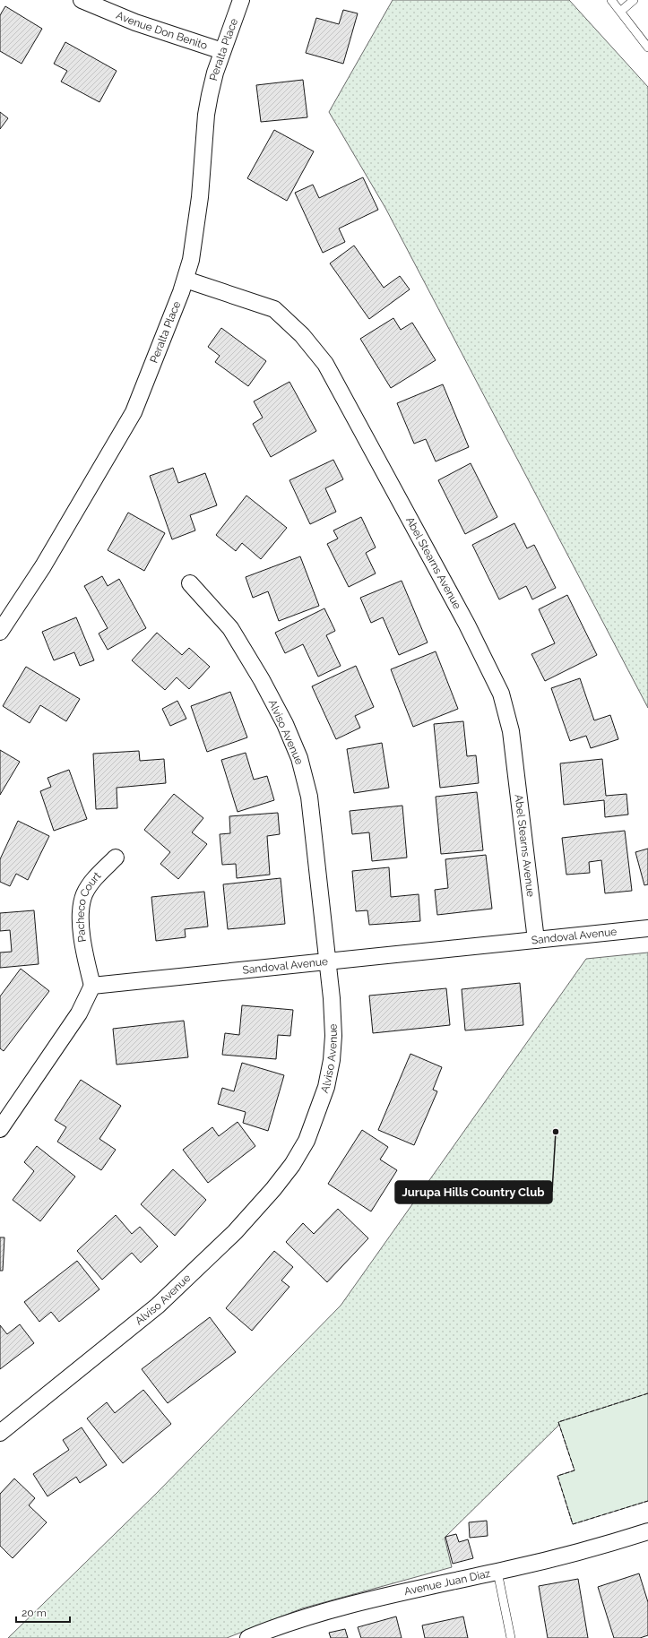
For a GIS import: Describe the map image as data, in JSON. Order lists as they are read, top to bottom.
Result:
{
  "streets": {
    "street": [
      "Avenue Don Benito",
      "Peralta Place",
      "Abel Stearns Avenue",
      "Alviso Avenue",
      "Pacheco Court",
      "Sandoval Avenue",
      "Avenue Juan Diaz"
    ]
  },
  "crossings": [
    ["Avenue Don Benito", "Peralta Place"],
    ["Peralta Place", "Abel Stearns Avenue"],
    ["Abel Stearns Avenue", "Sandoval Avenue"],
    ["Alviso Avenue", "Sandoval Avenue"],
    ["Pacheco Court", "Sandoval Avenue"]
  ],
  "places": ["Jurupa Hills Country Club"],
  "scale_bar": "20 m"
}
